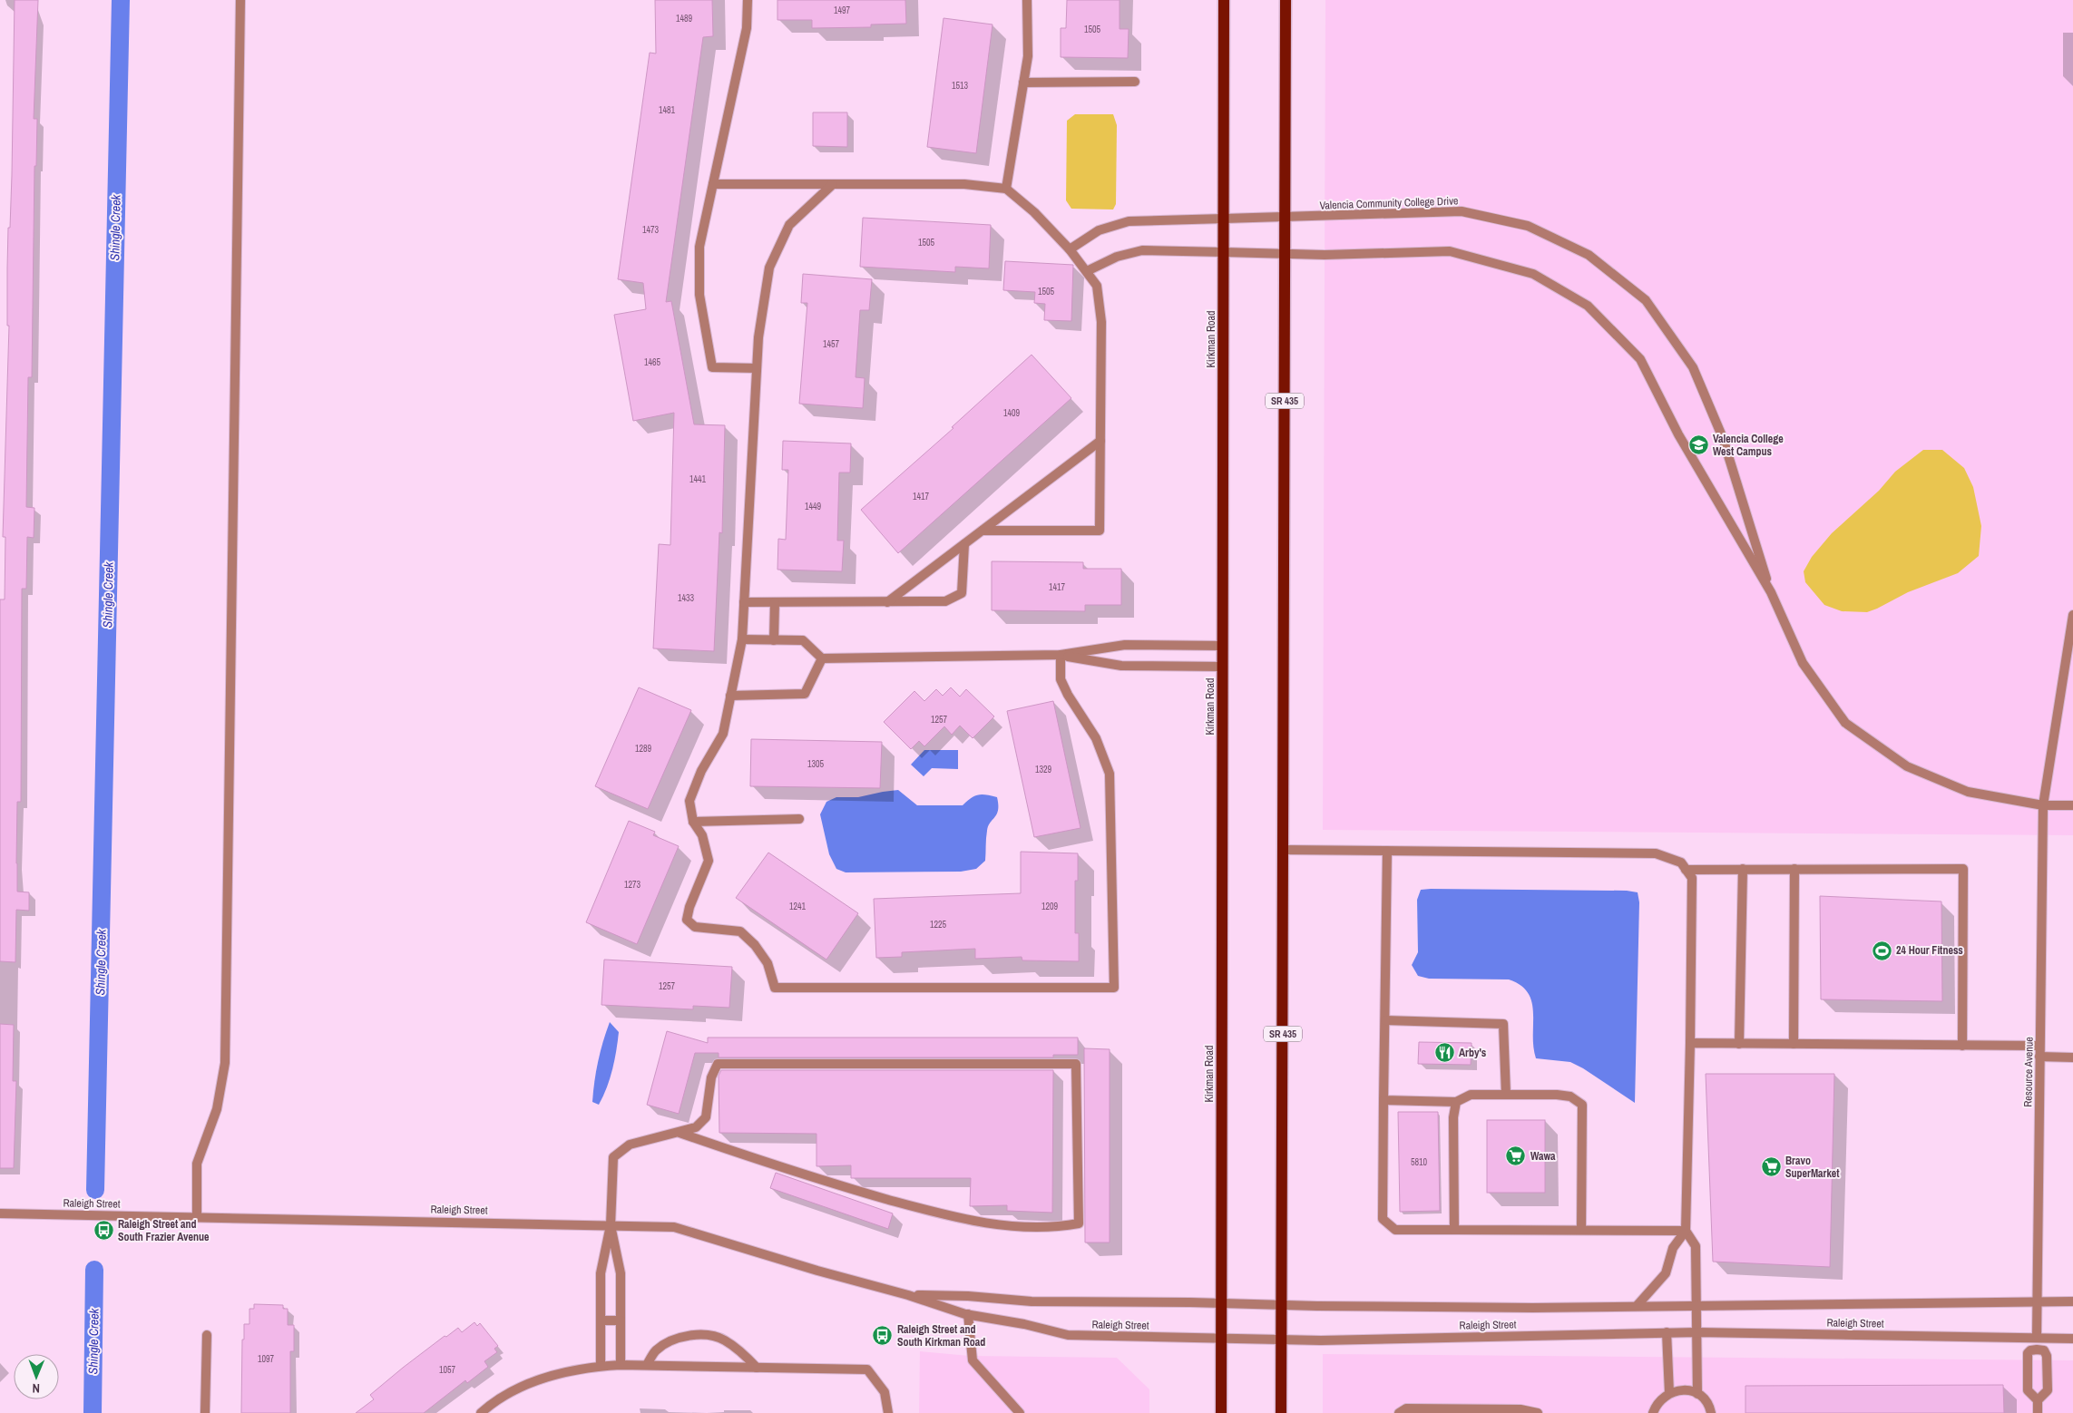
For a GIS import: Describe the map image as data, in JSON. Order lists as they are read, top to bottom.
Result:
{
  "streets": {
    "main road": ["Kirkman Road", "SR 435"],
    "street": ["Valencia Community College Drive", "Resource Avenue", "Raleigh Street"]
  },
  "crossings": [
    ["Valencia Community College Drive", "Kirkman Road"],
    ["Valencia Community College Drive", "SR 435"],
    ["Valencia Community College Drive", "Resource Avenue"],
    ["Kirkman Road", "Raleigh Street"],
    ["SR 435", "Raleigh Street"],
    ["Resource Avenue", "Raleigh Street"]
  ],
  "water": ["Shingle Creek"],
  "places": {
    "school or university": ["Valencia College West Campus"],
    "sports": ["24 Hour Fitness"],
    "restaurant": ["Arby's"],
    "supermarket": ["Wawa", "Bravo SuperMarket"],
    "bus stop": ["Raleigh Street and South Frazier Avenue", "Raleigh Street and South Kirkman Road"]
  },
  "house_numbers": [
    "1497",
    "1489",
    "1505",
    "1513",
    "1481",
    "1473",
    "1505",
    "1505",
    "1457",
    "1465",
    "1409",
    "1441",
    "1417",
    "1449",
    "1417",
    "1433",
    "1257",
    "1289",
    "1305",
    "1329",
    "1273",
    "1241",
    "1209",
    "1225",
    "1257",
    "5810",
    "1097",
    "1057"
  ],
  "north": "bottom"
}
